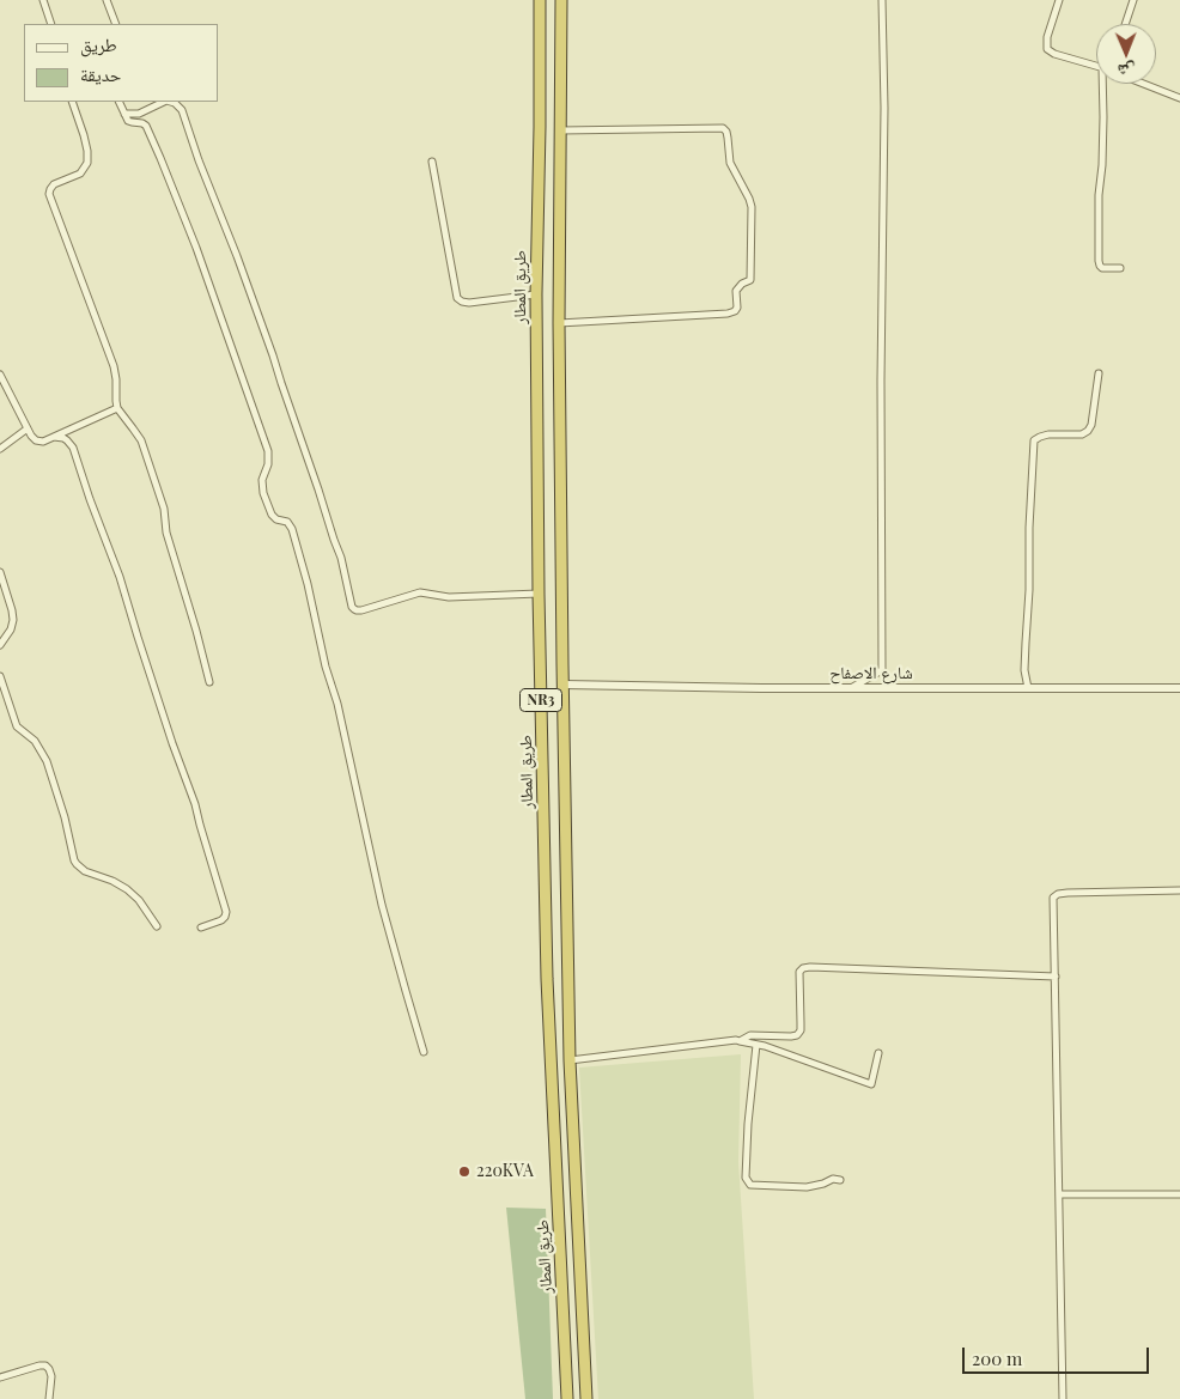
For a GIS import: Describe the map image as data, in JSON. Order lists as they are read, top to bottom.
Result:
{
  "streets": {
    "highway": ["طريق المطار", "NR3"],
    "street": ["شارع الاصفاح"]
  },
  "crossings": [
    ["طريق المطار", "شارع الاصفاح"]
  ],
  "places": ["220KVA"],
  "legend": ["طريق", "حديقة"],
  "scale_bar": "200 m",
  "north": "bottom"
}
